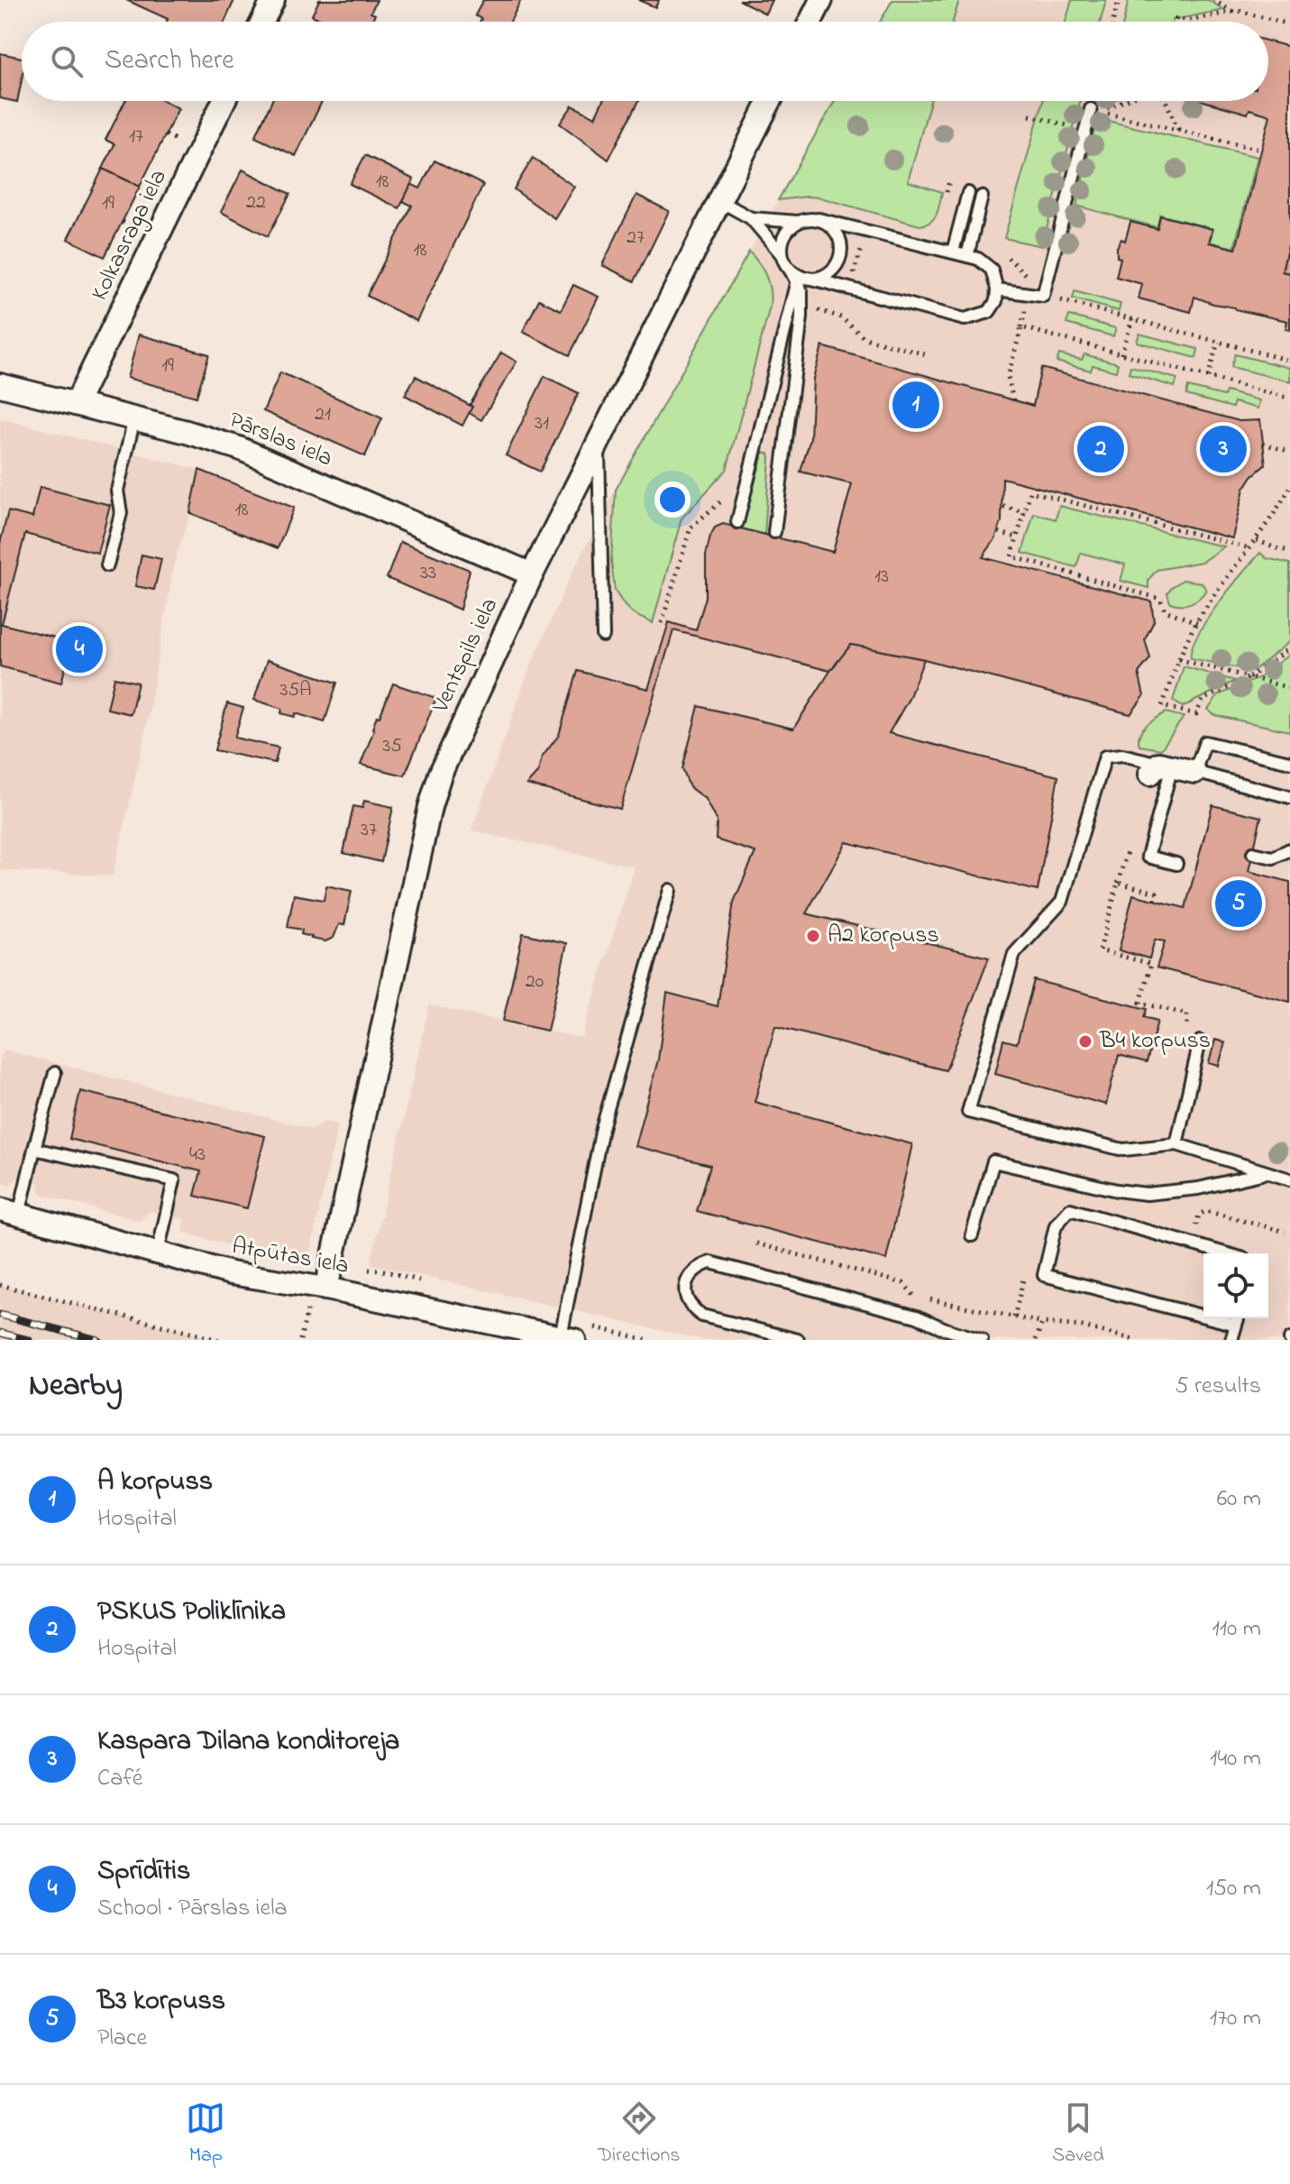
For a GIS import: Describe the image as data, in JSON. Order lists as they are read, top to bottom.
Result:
{
  "streets": {
    "street": [
      "Kolkasraga iela",
      "Pārslas iela",
      "Ventspils iela",
      "Atpūtas iela"
    ]
  },
  "crossings": [
    ["Kolkasraga iela", "Pārslas iela"],
    ["Pārslas iela", "Ventspils iela"],
    ["Ventspils iela", "Atpūtas iela"]
  ],
  "places": ["A2 korpuss", "B4 korpuss"],
  "house_numbers": [
    "17",
    "18",
    "22",
    "19",
    "27",
    "18",
    "19",
    "21",
    "31",
    "18",
    "33",
    "13",
    "35A",
    "35",
    "37",
    "20",
    "43"
  ],
  "page": {
    "search": "Search here",
    "pins": [
      "1",
      "2",
      "3",
      "4",
      "5"
    ],
    "heading": ["Nearby", "5 results"],
    "list": [
      {
        "mark": "1",
        "name": "A korpuss",
        "note": "Hospital",
        "value": "60 m"
      },
      {
        "mark": "2",
        "name": "PSKUS Poliklīnika",
        "note": "Hospital",
        "value": "110 m"
      },
      {
        "mark": "3",
        "name": "Kaspara Dilana konditoreja",
        "note": "Café",
        "value": "140 m"
      },
      {
        "mark": "4",
        "name": "Sprīdītis",
        "note": "School · Pārslas iela",
        "value": "150 m"
      },
      {
        "mark": "5",
        "name": "B3 korpuss",
        "note": "Place",
        "value": "170 m"
      }
    ],
    "nav": ["Map", "Directions", "Saved"]
  }
}
